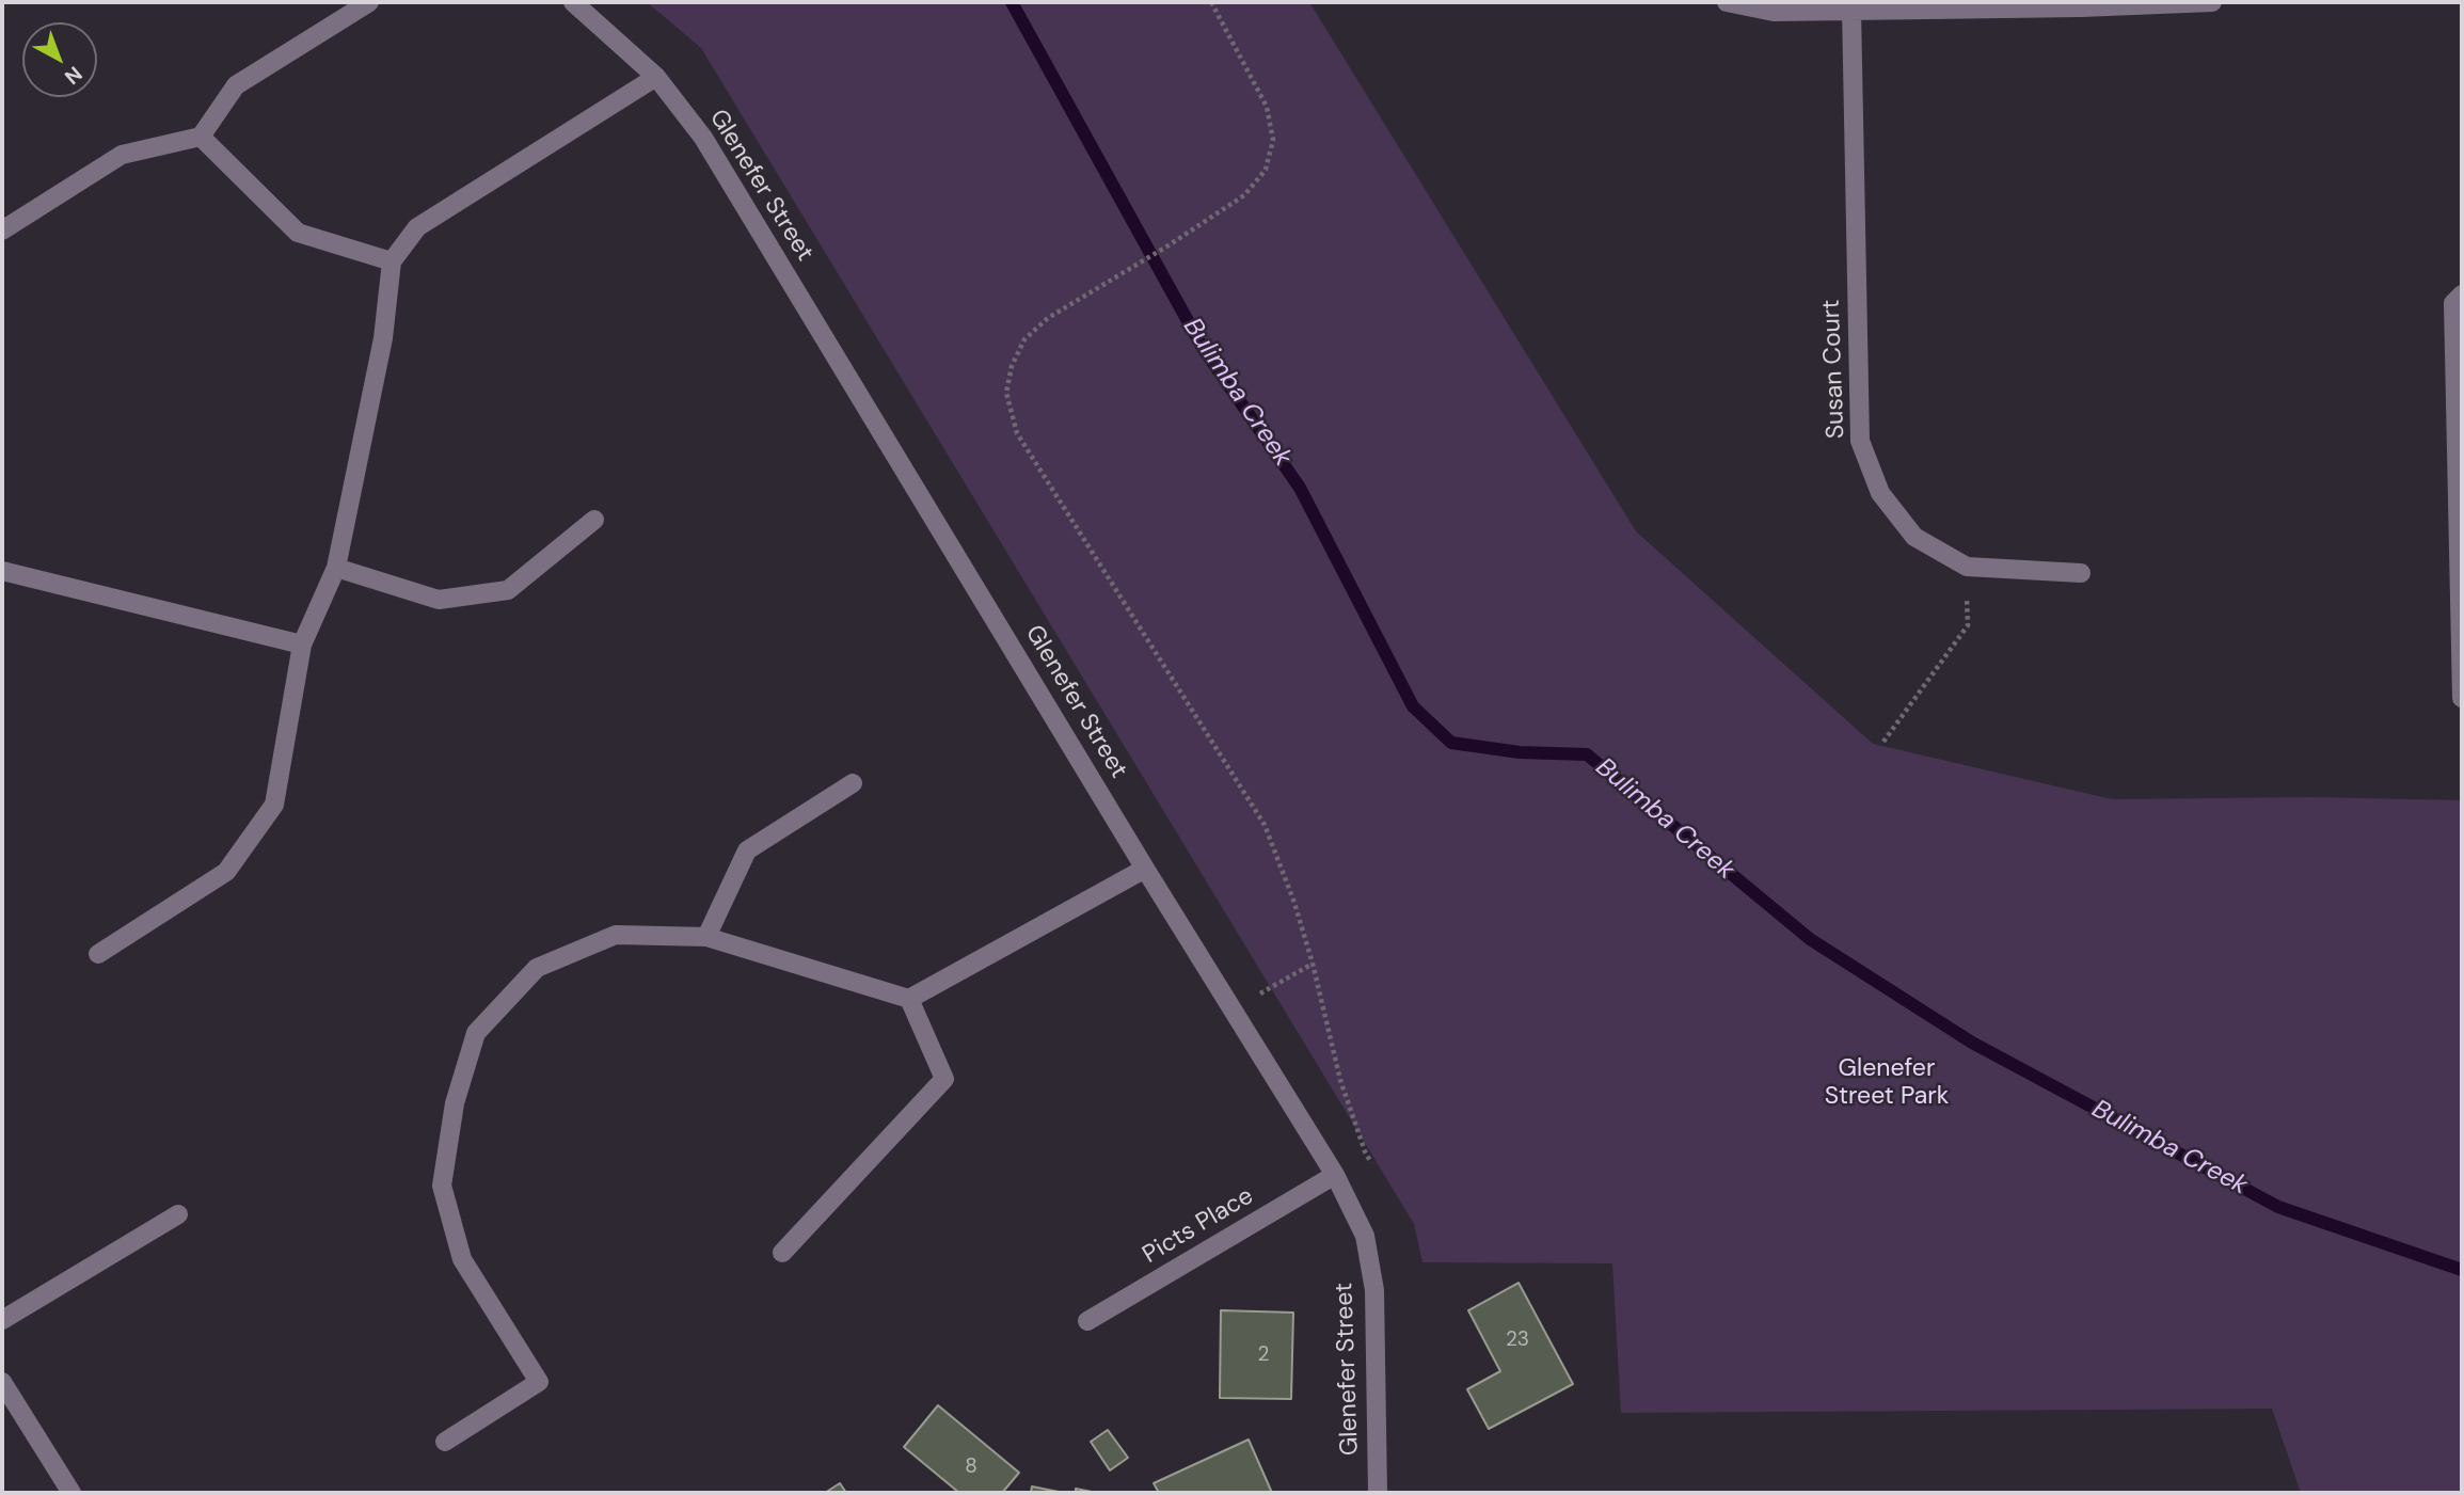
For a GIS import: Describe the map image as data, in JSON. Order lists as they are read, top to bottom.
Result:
{
  "streets": {
    "street": ["Glenefer Street", "Susan Court", "Picts Place"]
  },
  "crossings": [
    ["Glenefer Street", "Picts Place"]
  ],
  "water": ["Bulimba Creek"],
  "parks": ["Glenefer Street Park"],
  "house_numbers": ["23", "2", "8"],
  "north": "bottom right"
}
